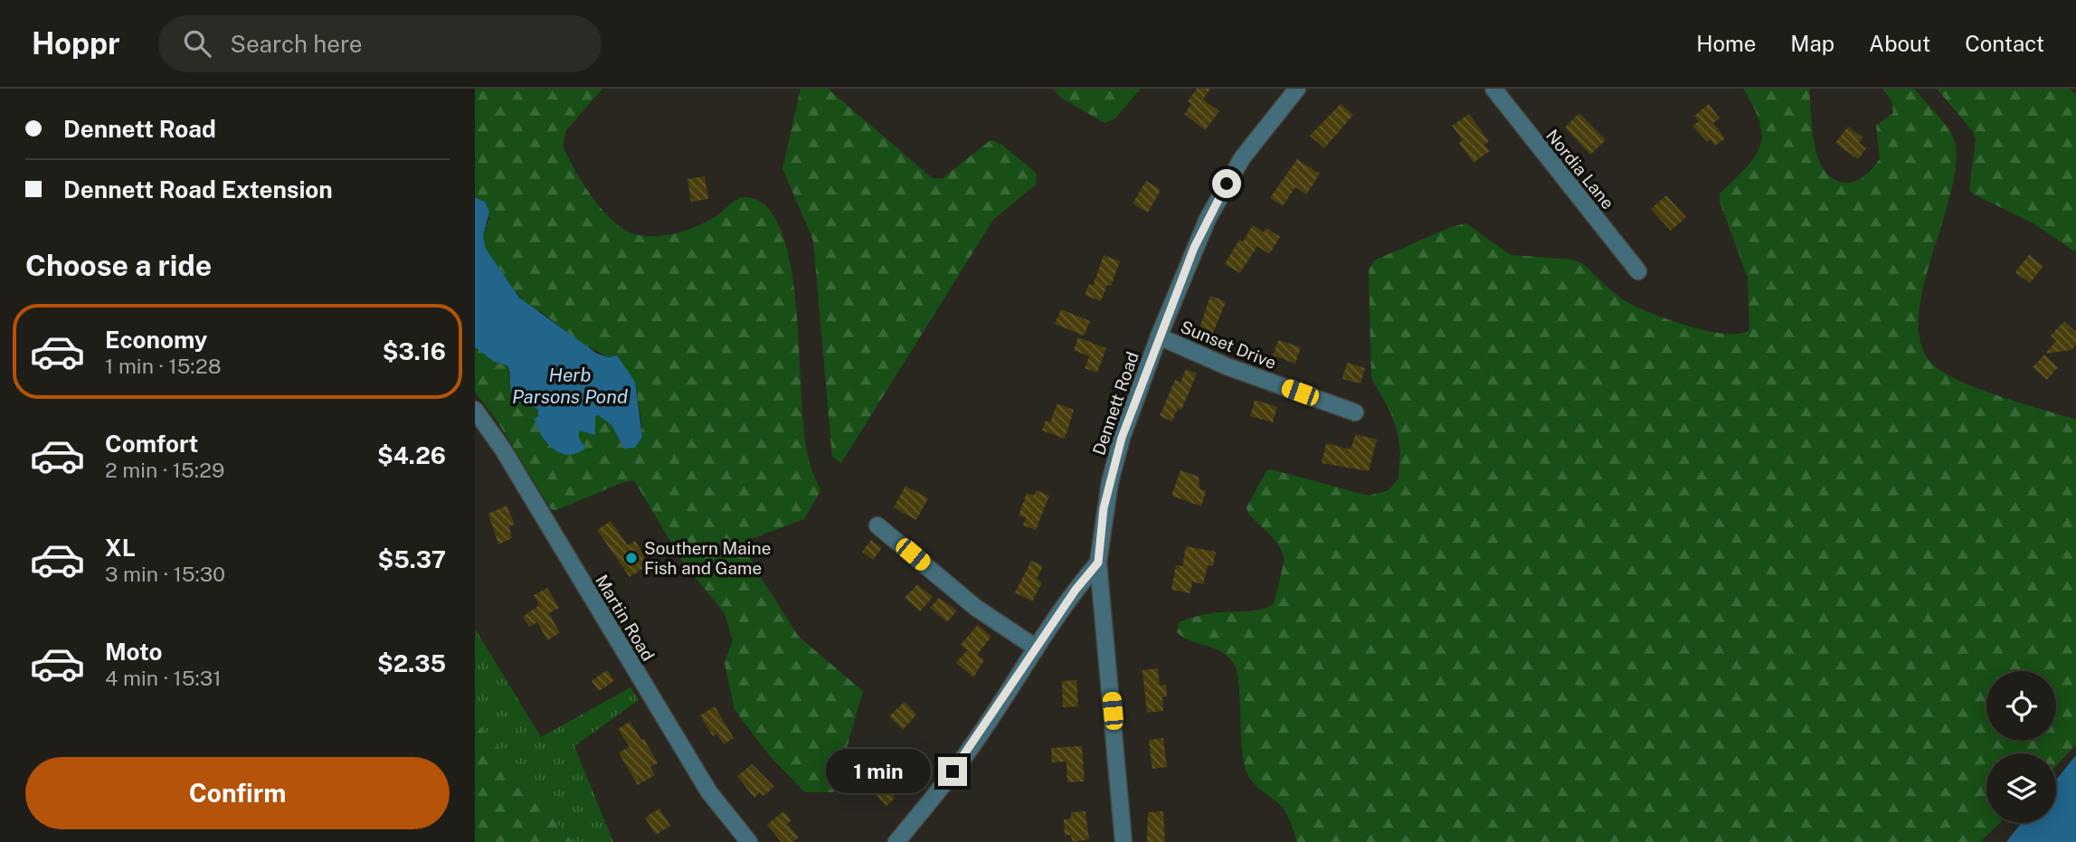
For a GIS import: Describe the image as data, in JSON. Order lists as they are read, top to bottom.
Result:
{
  "streets": {
    "street": [
      "Nordia Lane",
      "Sunset Drive",
      "Dennett Road",
      "Martin Road"
    ]
  },
  "crossings": [
    ["Sunset Drive", "Dennett Road"]
  ],
  "water": ["Herb Parsons Pond"],
  "places": ["Southern Maine Fish and Game"],
  "page": {
    "header": "Hoppr",
    "search": "Search here",
    "nav": [
      "Home",
      "Map",
      "About",
      "Contact"
    ],
    "banner": ["Dennett Road", "Dennett Road Extension"],
    "heading": "Choose a ride",
    "list": [
      {
        "name": "Economy",
        "note": "1 min · 15:28",
        "value": "$3.16"
      },
      {
        "name": "Comfort",
        "note": "2 min · 15:29",
        "value": "$4.26"
      },
      {
        "name": "XL",
        "note": "3 min · 15:30",
        "value": "$5.37"
      },
      {
        "name": "Moto",
        "note": "4 min · 15:31",
        "value": "$2.35"
      }
    ],
    "buttons": "Confirm",
    "bubble": "1 min"
  }
}
